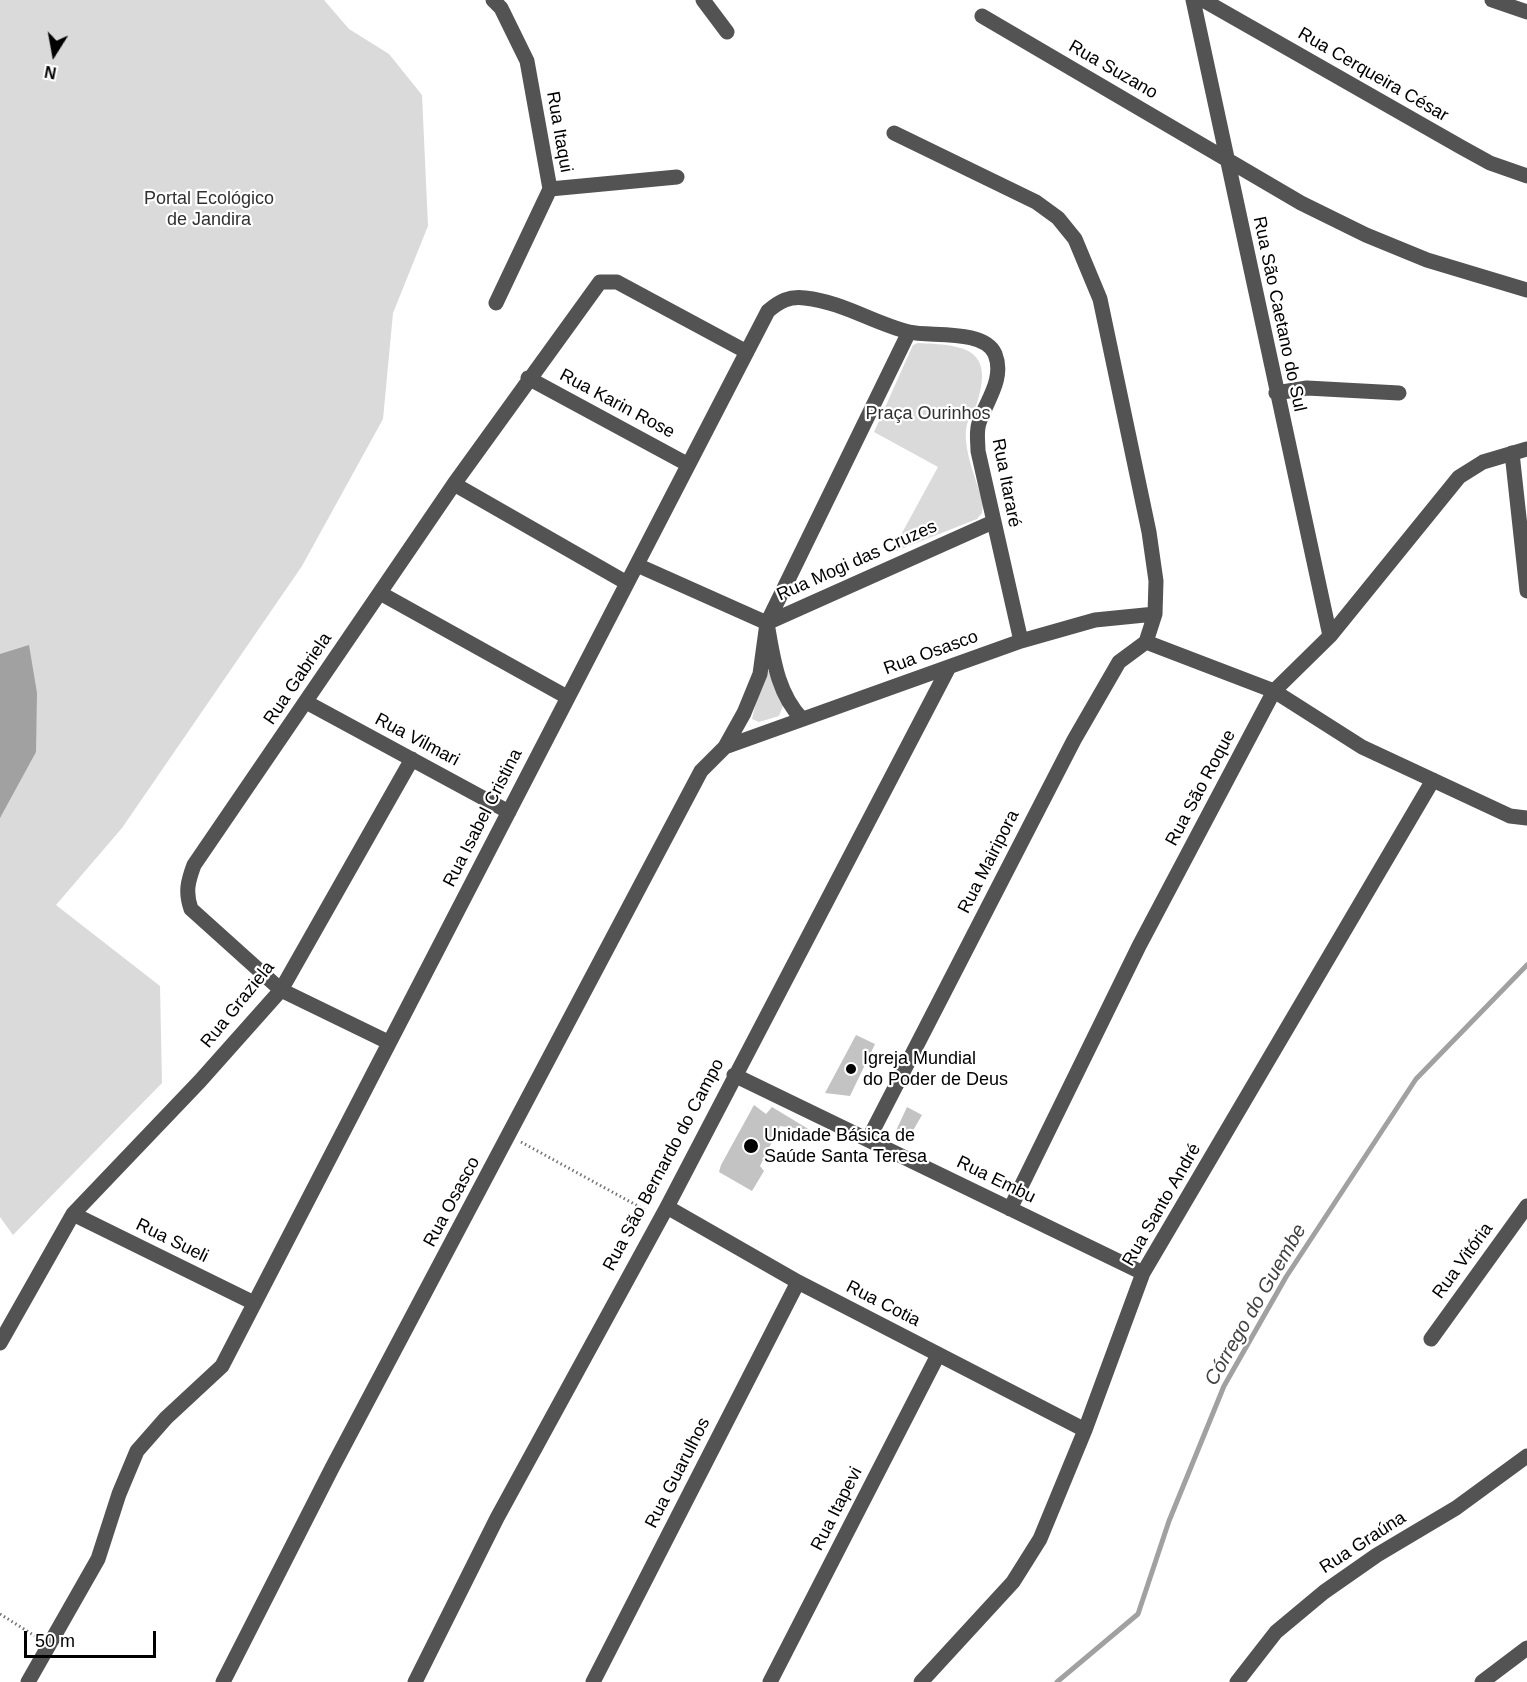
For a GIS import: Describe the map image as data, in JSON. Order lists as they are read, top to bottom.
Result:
{
  "streets": {
    "street": [
      "Rua Suzano",
      "Rua Cerqueira César",
      "Rua Itaqui",
      "Rua São Caetano do Sul",
      "Rua Karin Rose",
      "Rua Itararé",
      "Rua Mogi das Cruzes",
      "Rua Osasco",
      "Rua Gabriela",
      "Rua Vilmari",
      "Rua São Roque",
      "Rua Isabel Cristina",
      "Rua Mairipora",
      "Rua Graziela",
      "Rua São Bernardo do Campo",
      "Rua Embu",
      "Rua Santo André",
      "Rua Sueli",
      "Rua Vitória",
      "Rua Cotia",
      "Rua Guarulhos",
      "Rua Itapevi",
      "Rua Graúna"
    ]
  },
  "crossings": [
    ["Rua Suzano", "Rua São Caetano do Sul"],
    ["Rua São Caetano do Sul", "Rua São Roque"],
    ["Rua Karin Rose", "Rua Gabriela"],
    ["Rua Karin Rose", "Rua Isabel Cristina"],
    ["Rua Itararé", "Rua Mogi das Cruzes"],
    ["Rua Itararé", "Rua Osasco"],
    ["Rua Itararé", "Rua Isabel Cristina"],
    ["Rua Mogi das Cruzes", "Rua Osasco"],
    ["Rua Osasco", "Rua Isabel Cristina"],
    ["Rua Osasco", "Rua São Bernardo do Campo"],
    ["Rua Gabriela", "Rua Vilmari"],
    ["Rua Gabriela", "Rua Isabel Cristina"],
    ["Rua Gabriela", "Rua Graziela"],
    ["Rua Vilmari", "Rua Isabel Cristina"],
    ["Rua Vilmari", "Rua Graziela"],
    ["Rua São Roque", "Rua Embu"],
    ["Rua Isabel Cristina", "Rua Sueli"],
    ["Rua Mairipora", "Rua Embu"],
    ["Rua Graziela", "Rua Sueli"],
    ["Rua São Bernardo do Campo", "Rua Embu"],
    ["Rua São Bernardo do Campo", "Rua Cotia"],
    ["Rua Embu", "Rua Santo André"],
    ["Rua Santo André", "Rua Cotia"],
    ["Rua Cotia", "Rua Guarulhos"],
    ["Rua Cotia", "Rua Itapevi"]
  ],
  "water": ["Córrego do Guembe"],
  "parks": ["Portal Ecológico de Jandira", "Praça Ourinhos"],
  "places": ["Igreja Mundial do Poder de Deus", "Unidade Básica de Saúde Santa Teresa"],
  "scale_bar": "50 m",
  "north": "bottom"
}
